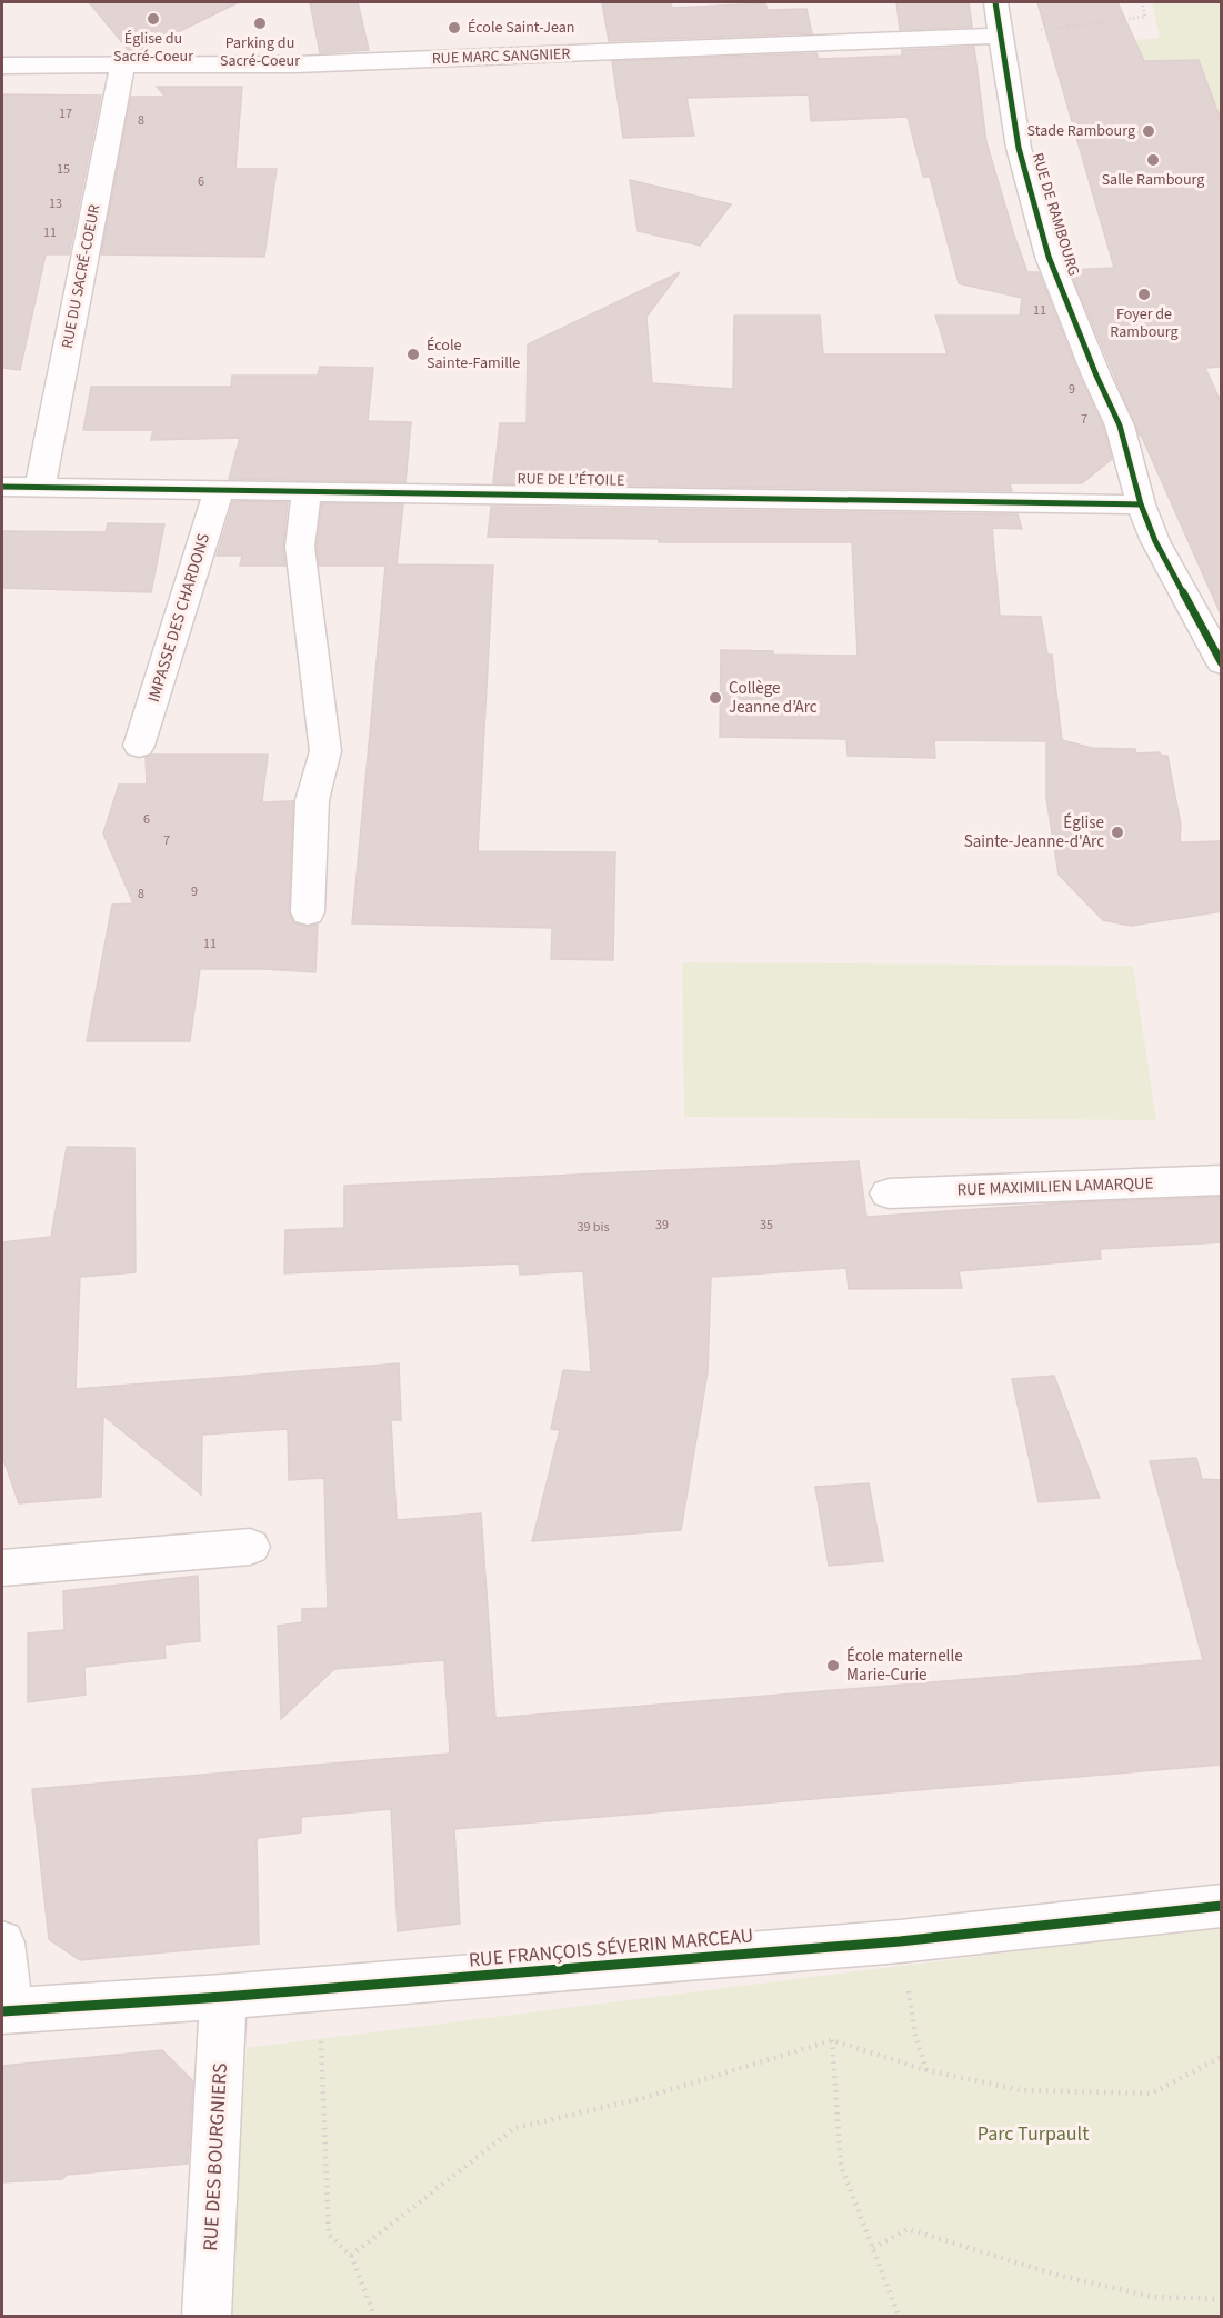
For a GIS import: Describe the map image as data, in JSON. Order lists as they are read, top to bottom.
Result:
{
  "streets": {
    "street": [
      "RUE MARC SANGNIER",
      "RUE DE RAMBOURG",
      "RUE DU SACRÉ-COEUR",
      "RUE DE L’ÉTOILE",
      "IMPASSE DES CHARDONS",
      "RUE MAXIMILIEN LAMARQUE",
      "RUE FRANÇOIS SÉVERIN MARCEAU",
      "RUE DES BOURGNIERS"
    ]
  },
  "crossings": [
    ["RUE MARC SANGNIER", "RUE DE RAMBOURG"],
    ["RUE MARC SANGNIER", "RUE DU SACRÉ-COEUR"],
    ["RUE DE RAMBOURG", "RUE DE L’ÉTOILE"],
    ["RUE DU SACRÉ-COEUR", "RUE DE L’ÉTOILE"],
    ["RUE DE L’ÉTOILE", "IMPASSE DES CHARDONS"],
    ["RUE FRANÇOIS SÉVERIN MARCEAU", "RUE DES BOURGNIERS"]
  ],
  "parks": ["Parc Turpault"],
  "places": [
    "Église du Sacré-Coeur",
    "Parking du Sacré-Coeur",
    "École Saint-Jean",
    "Stade Rambourg",
    "Salle Rambourg",
    "Foyer de Rambourg",
    "École Sainte-Famille",
    "Collège Jeanne d’Arc",
    "Église Sainte-Jeanne-d'Arc",
    "École maternelle Marie-Curie"
  ],
  "house_numbers": [
    "17",
    "8",
    "15",
    "6",
    "13",
    "11",
    "11",
    "9",
    "7",
    "6",
    "7",
    "9",
    "8",
    "11",
    "39",
    "35",
    "39 bis"
  ]
}
